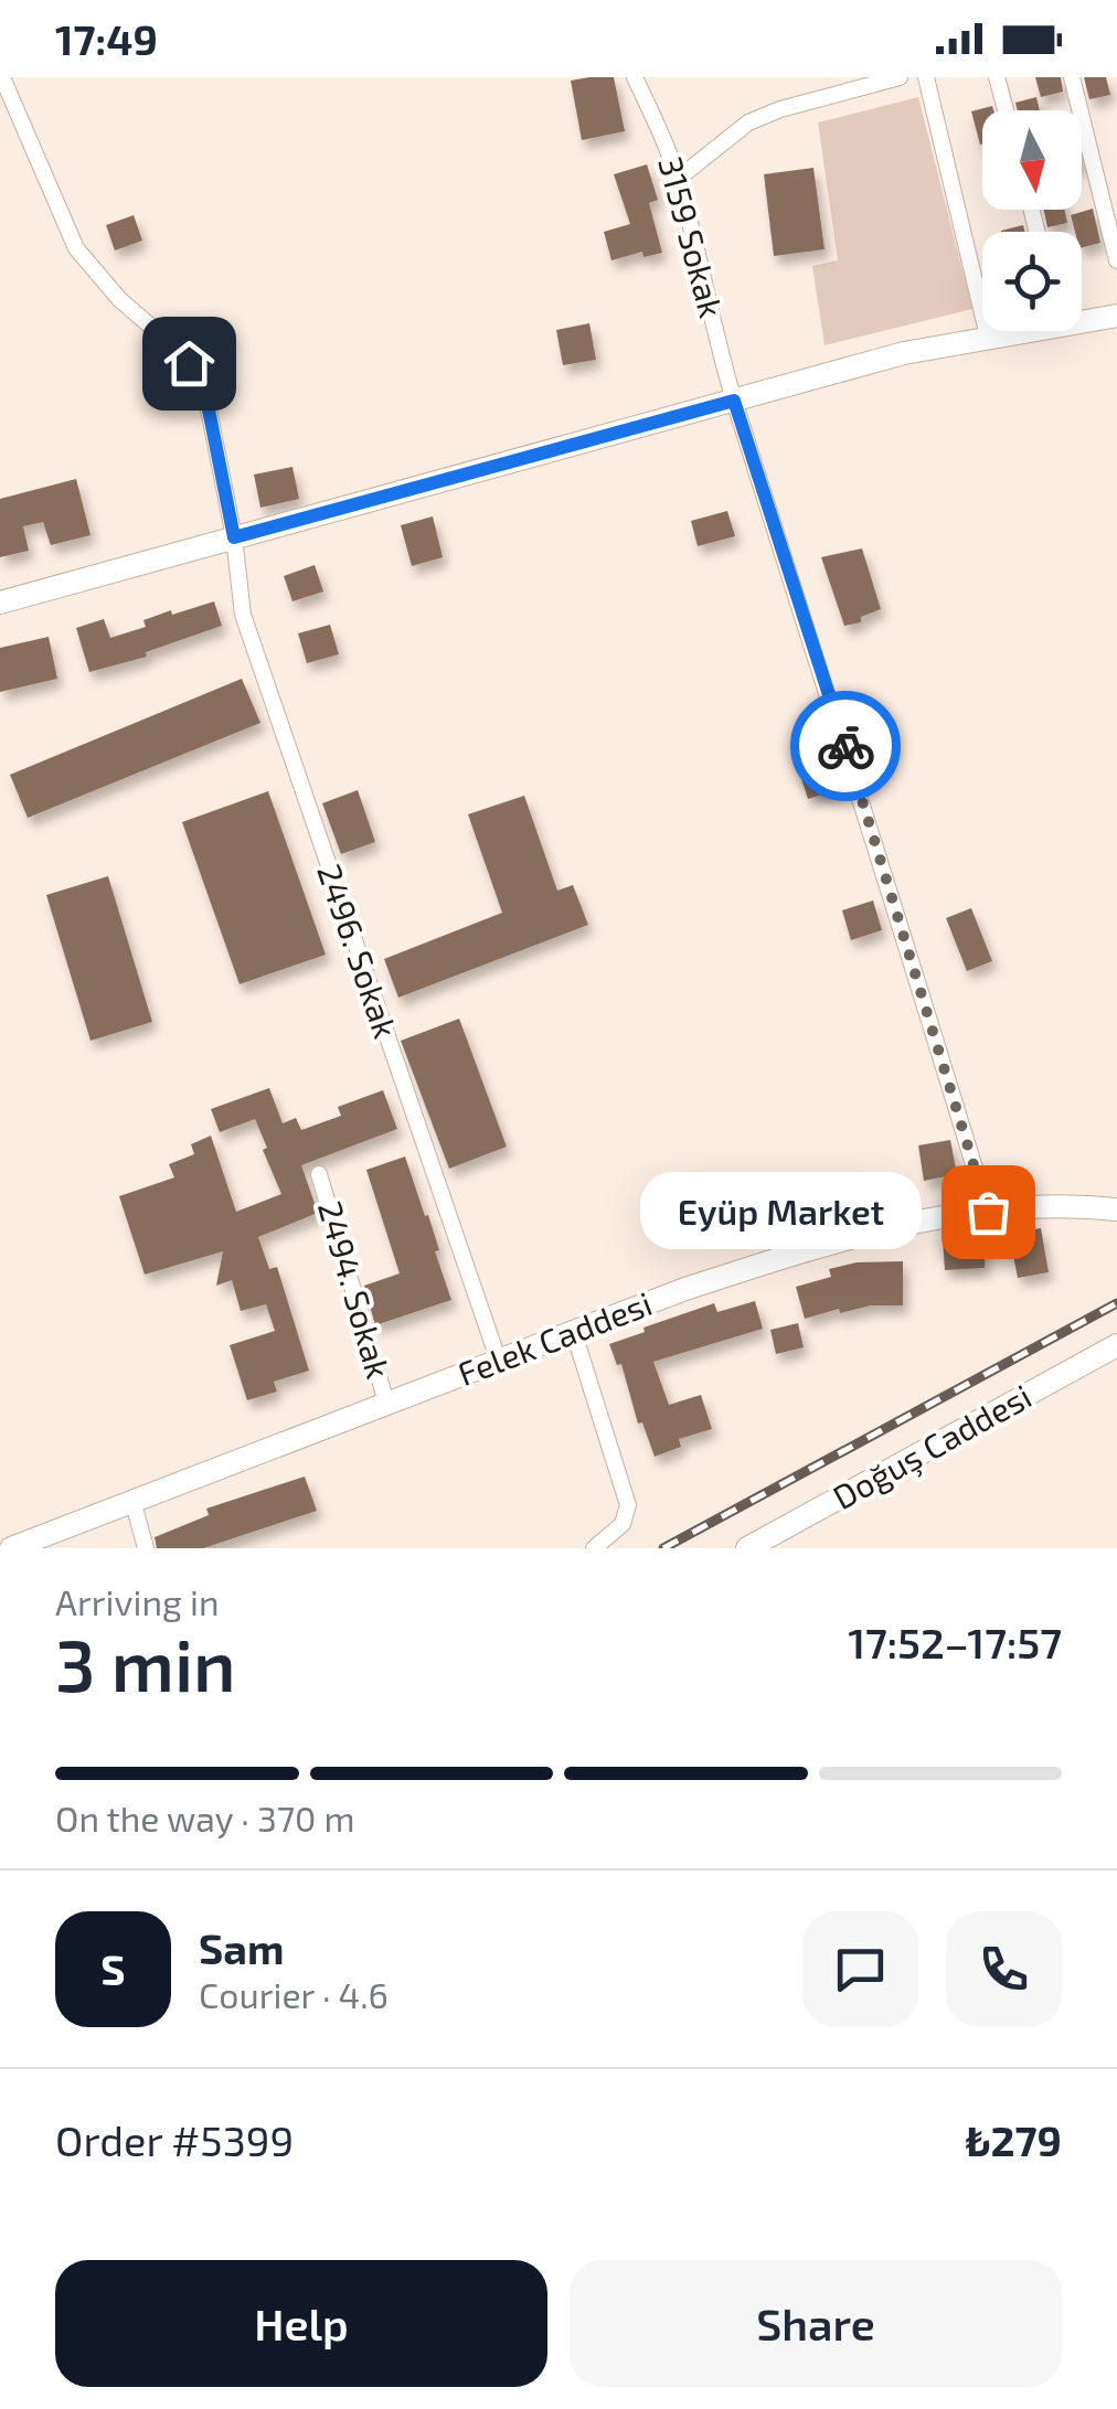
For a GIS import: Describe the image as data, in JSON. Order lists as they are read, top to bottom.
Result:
{
  "streets": {
    "street": [
      "3159 Sokak",
      "2496. Sokak",
      "2494. Sokak",
      "Felek Caddesi",
      "Doğuş Caddesi"
    ]
  },
  "crossings": [
    ["3159 Sokak", "Felek Caddesi"],
    ["2496. Sokak", "Felek Caddesi"],
    ["2494. Sokak", "Felek Caddesi"]
  ],
  "places": ["Eyüp Market"],
  "north": "bottom",
  "page": {
    "status": "17:49",
    "bubble": "Eyüp Market",
    "heading": ["3 min", "Arriving in", "17:52–17:57"],
    "panel": [
      "Sam",
      "Courier · 4.6",
      "Order #5399",
      "₺279"
    ],
    "bar": "On the way · 370 m",
    "round": "S",
    "buttons": ["Help", "Share"]
  }
}
